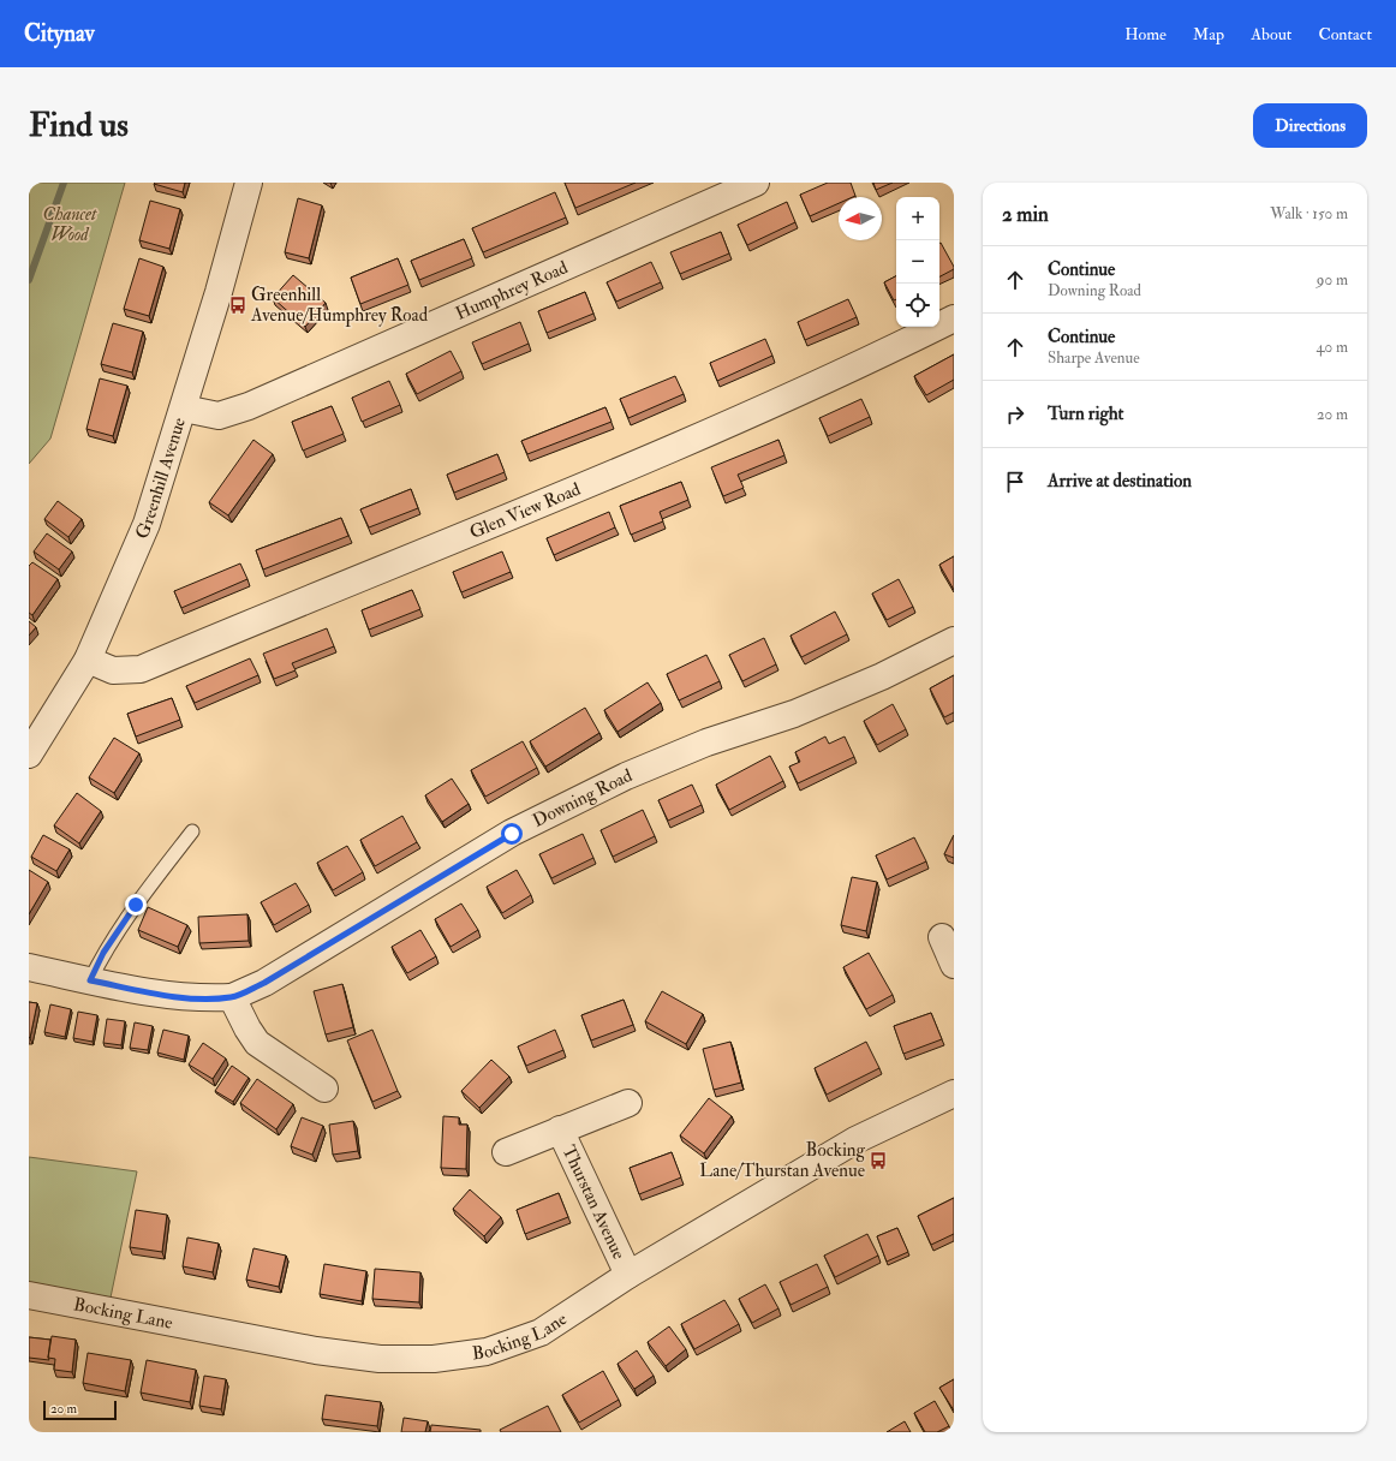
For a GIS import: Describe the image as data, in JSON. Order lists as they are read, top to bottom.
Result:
{
  "streets": {
    "street": [
      "Humphrey Road",
      "Greenhill Avenue",
      "Glen View Road",
      "Downing Road",
      "Thurstan Avenue",
      "Bocking Lane"
    ]
  },
  "crossings": [
    ["Humphrey Road", "Greenhill Avenue"],
    ["Greenhill Avenue", "Glen View Road"],
    ["Thurstan Avenue", "Bocking Lane"]
  ],
  "parks": ["Chancet Wood"],
  "places": {
    "bus stop": ["Greenhill Avenue/Humphrey Road", "Bocking Lane/Thurstan Avenue"]
  },
  "scale_bar": "20 m",
  "north": "left",
  "page": {
    "header": "Citynav",
    "nav": [
      "Home",
      "Map",
      "About",
      "Contact"
    ],
    "buttons": "Directions",
    "title": "Find us",
    "heading": ["2 min", "Walk · 150 m"],
    "map_buttons": ["+", "−"],
    "list": [
      ["Continue", "Downing Road", "90 m"],
      ["Continue", "Sharpe Avenue", "40 m"],
      ["Turn right", "20 m"],
      "Arrive at destination"
    ],
    "scale": "20 m"
  }
}
